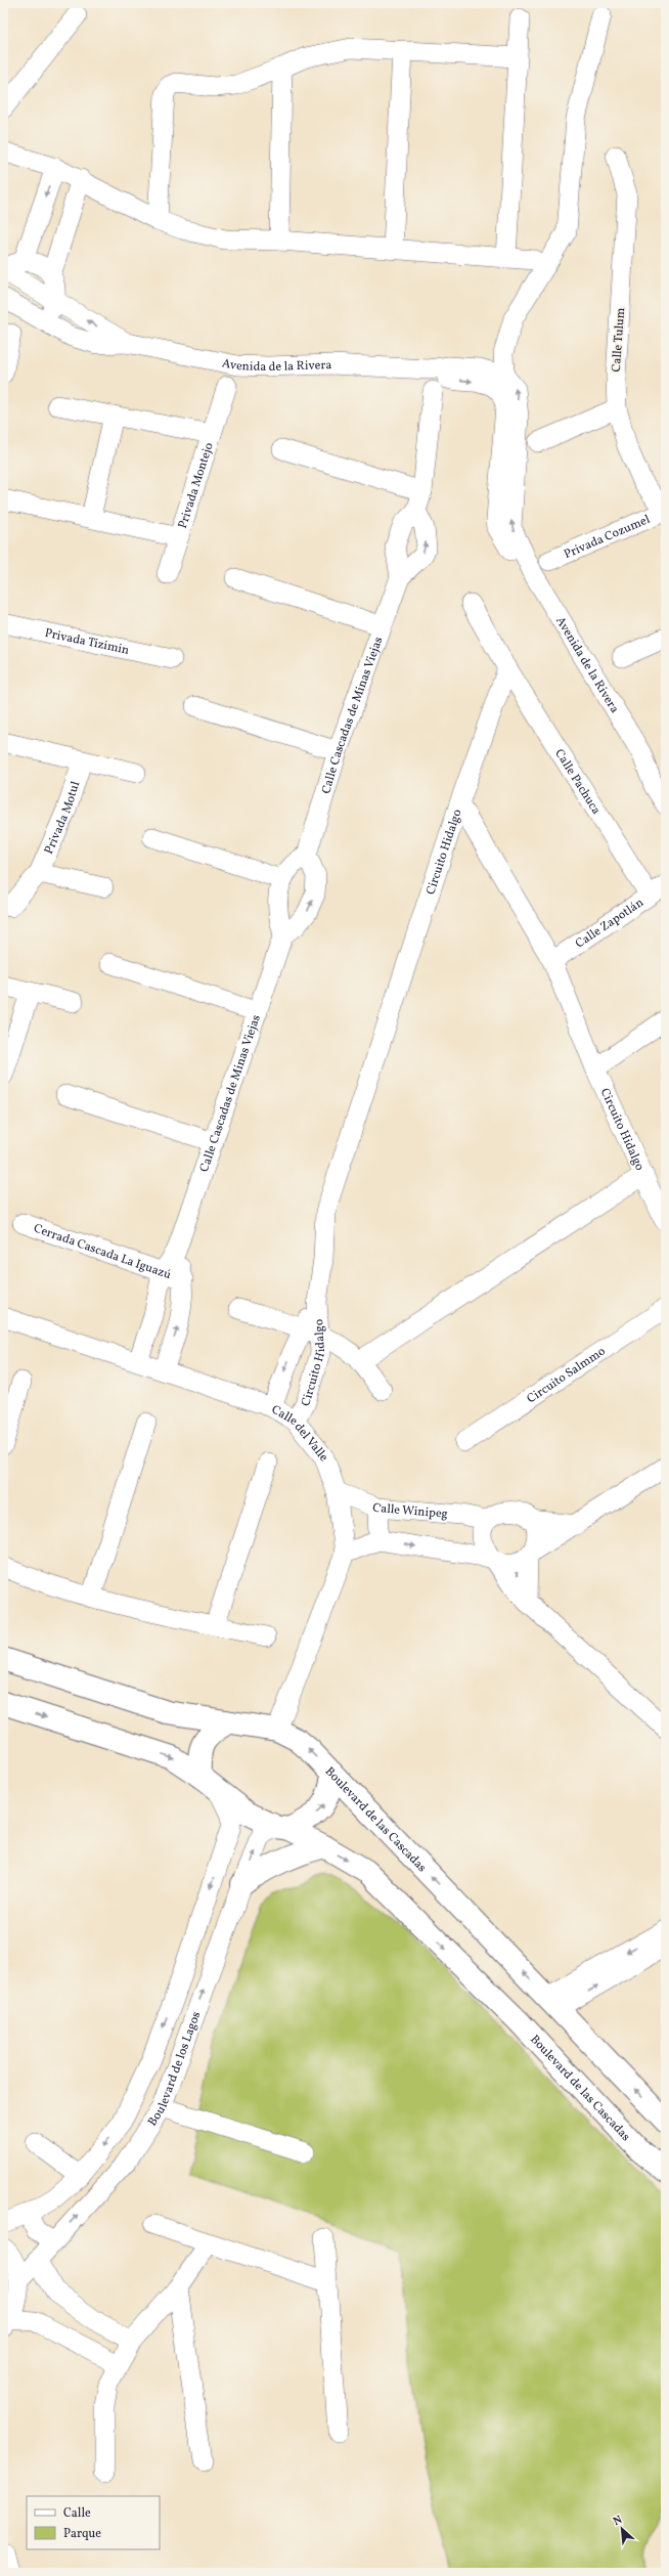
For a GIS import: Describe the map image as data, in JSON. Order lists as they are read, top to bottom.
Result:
{
  "streets": {
    "main road": ["Boulevard de las Cascadas"],
    "street": [
      "Calle Tulum",
      "Avenida de la Rivera",
      "Privada Montejo",
      "Privada Cozumel",
      "Privada Tizimin",
      "Calle Cascadas de Minas Viejas",
      "Calle Pachuca",
      "Privada Motul",
      "Circuito Hidalgo",
      "Calle Zapotlán",
      "Cerrada Cascada La Iguazú",
      "Circuito Salmmo",
      "Calle del Valle",
      "Calle Winipeg",
      "Boulevard de los Lagos"
    ]
  },
  "crossings": [
    ["Calle Tulum", "Privada Cozumel"],
    ["Calle Cascadas de Minas Viejas", "Cerrada Cascada La Iguazú"],
    ["Calle Cascadas de Minas Viejas", "Calle del Valle"],
    ["Calle Pachuca", "Circuito Hidalgo"],
    ["Calle Pachuca", "Calle Zapotlán"],
    ["Circuito Hidalgo", "Calle Zapotlán"],
    ["Circuito Hidalgo", "Calle del Valle"],
    ["Calle del Valle", "Calle Winipeg"],
    ["Calle del Valle", "Boulevard de las Cascadas"],
    ["Calle del Valle", "Boulevard de los Lagos"],
    ["Boulevard de las Cascadas", "Boulevard de los Lagos"]
  ],
  "legend": ["Calle", "Parque"],
  "north": "top left"
}
